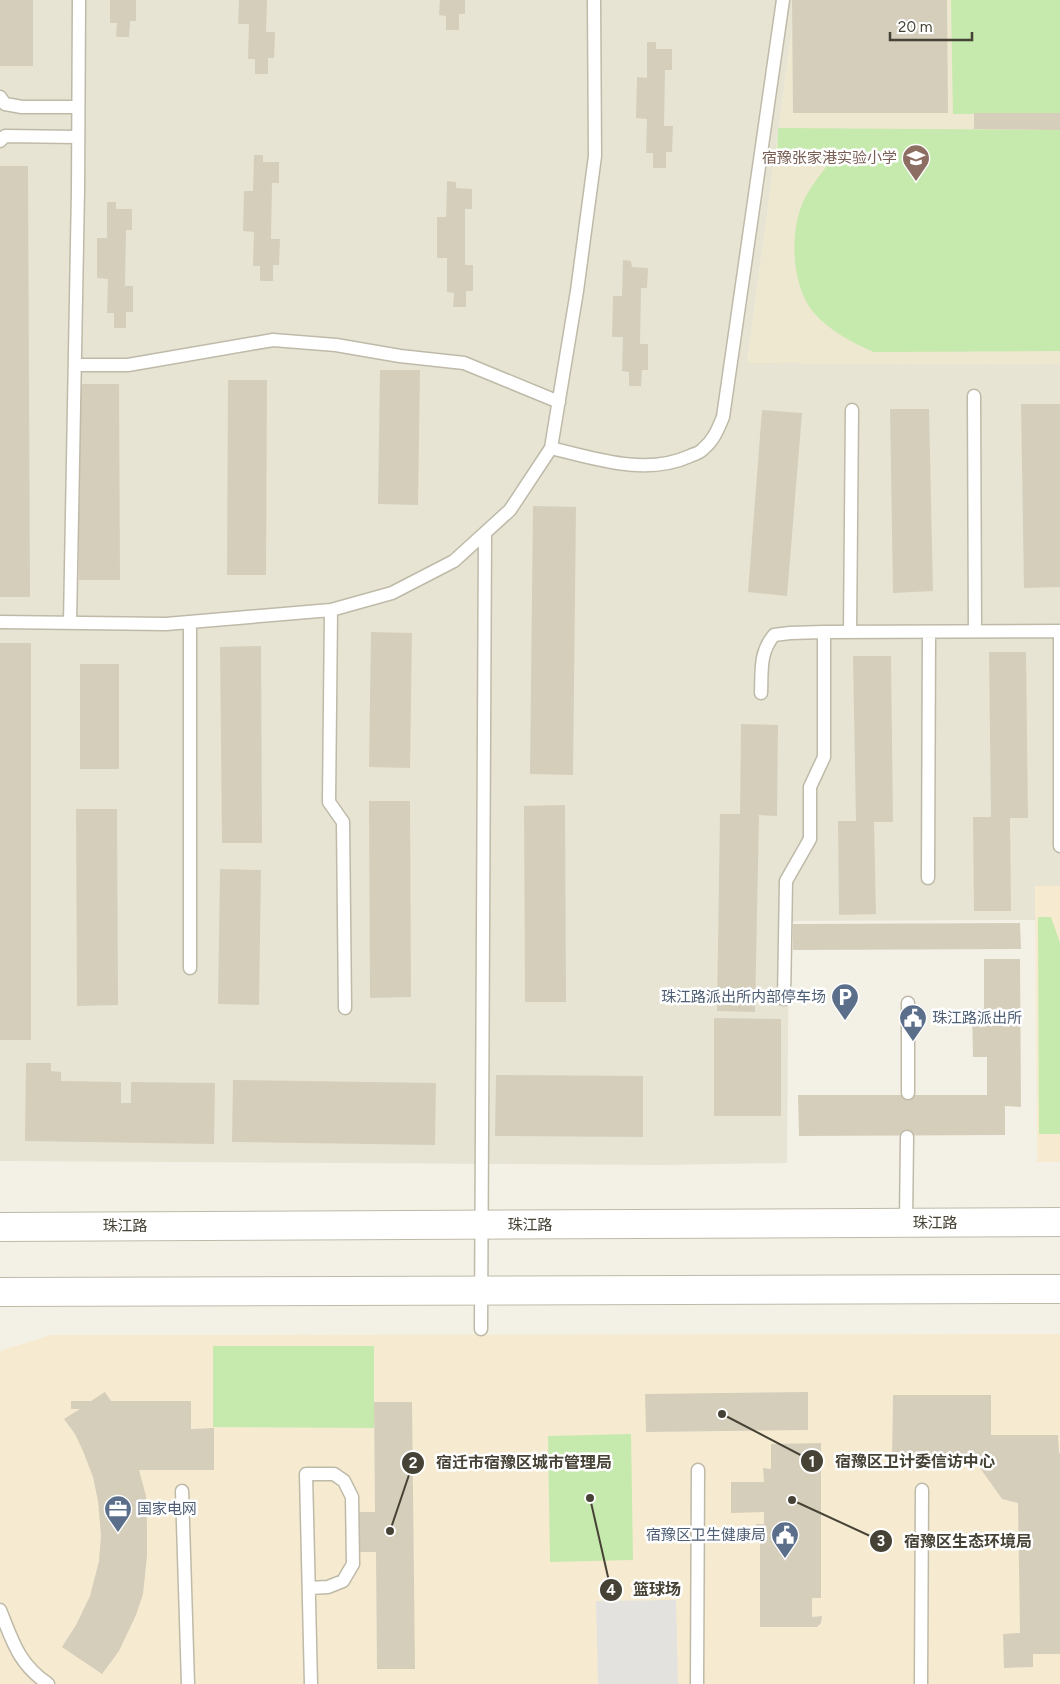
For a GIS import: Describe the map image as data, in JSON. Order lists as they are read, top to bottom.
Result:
{
  "streets": {
    "street": ["珠江路"]
  },
  "places": {
    "school or university": ["宿豫张家港实验小学"],
    "parking": ["珠江路派出所内部停车场"],
    "public building": ["珠江路派出所", "宿豫区卫生健康局"],
    "other": [
      "宿豫区卫计委信访中心",
      "篮球场",
      "宿豫区生态环境局",
      "宿迁市宿豫区城市管理局"
    ],
    "office": ["国家电网"]
  },
  "scale_bar": "20 m"
}
